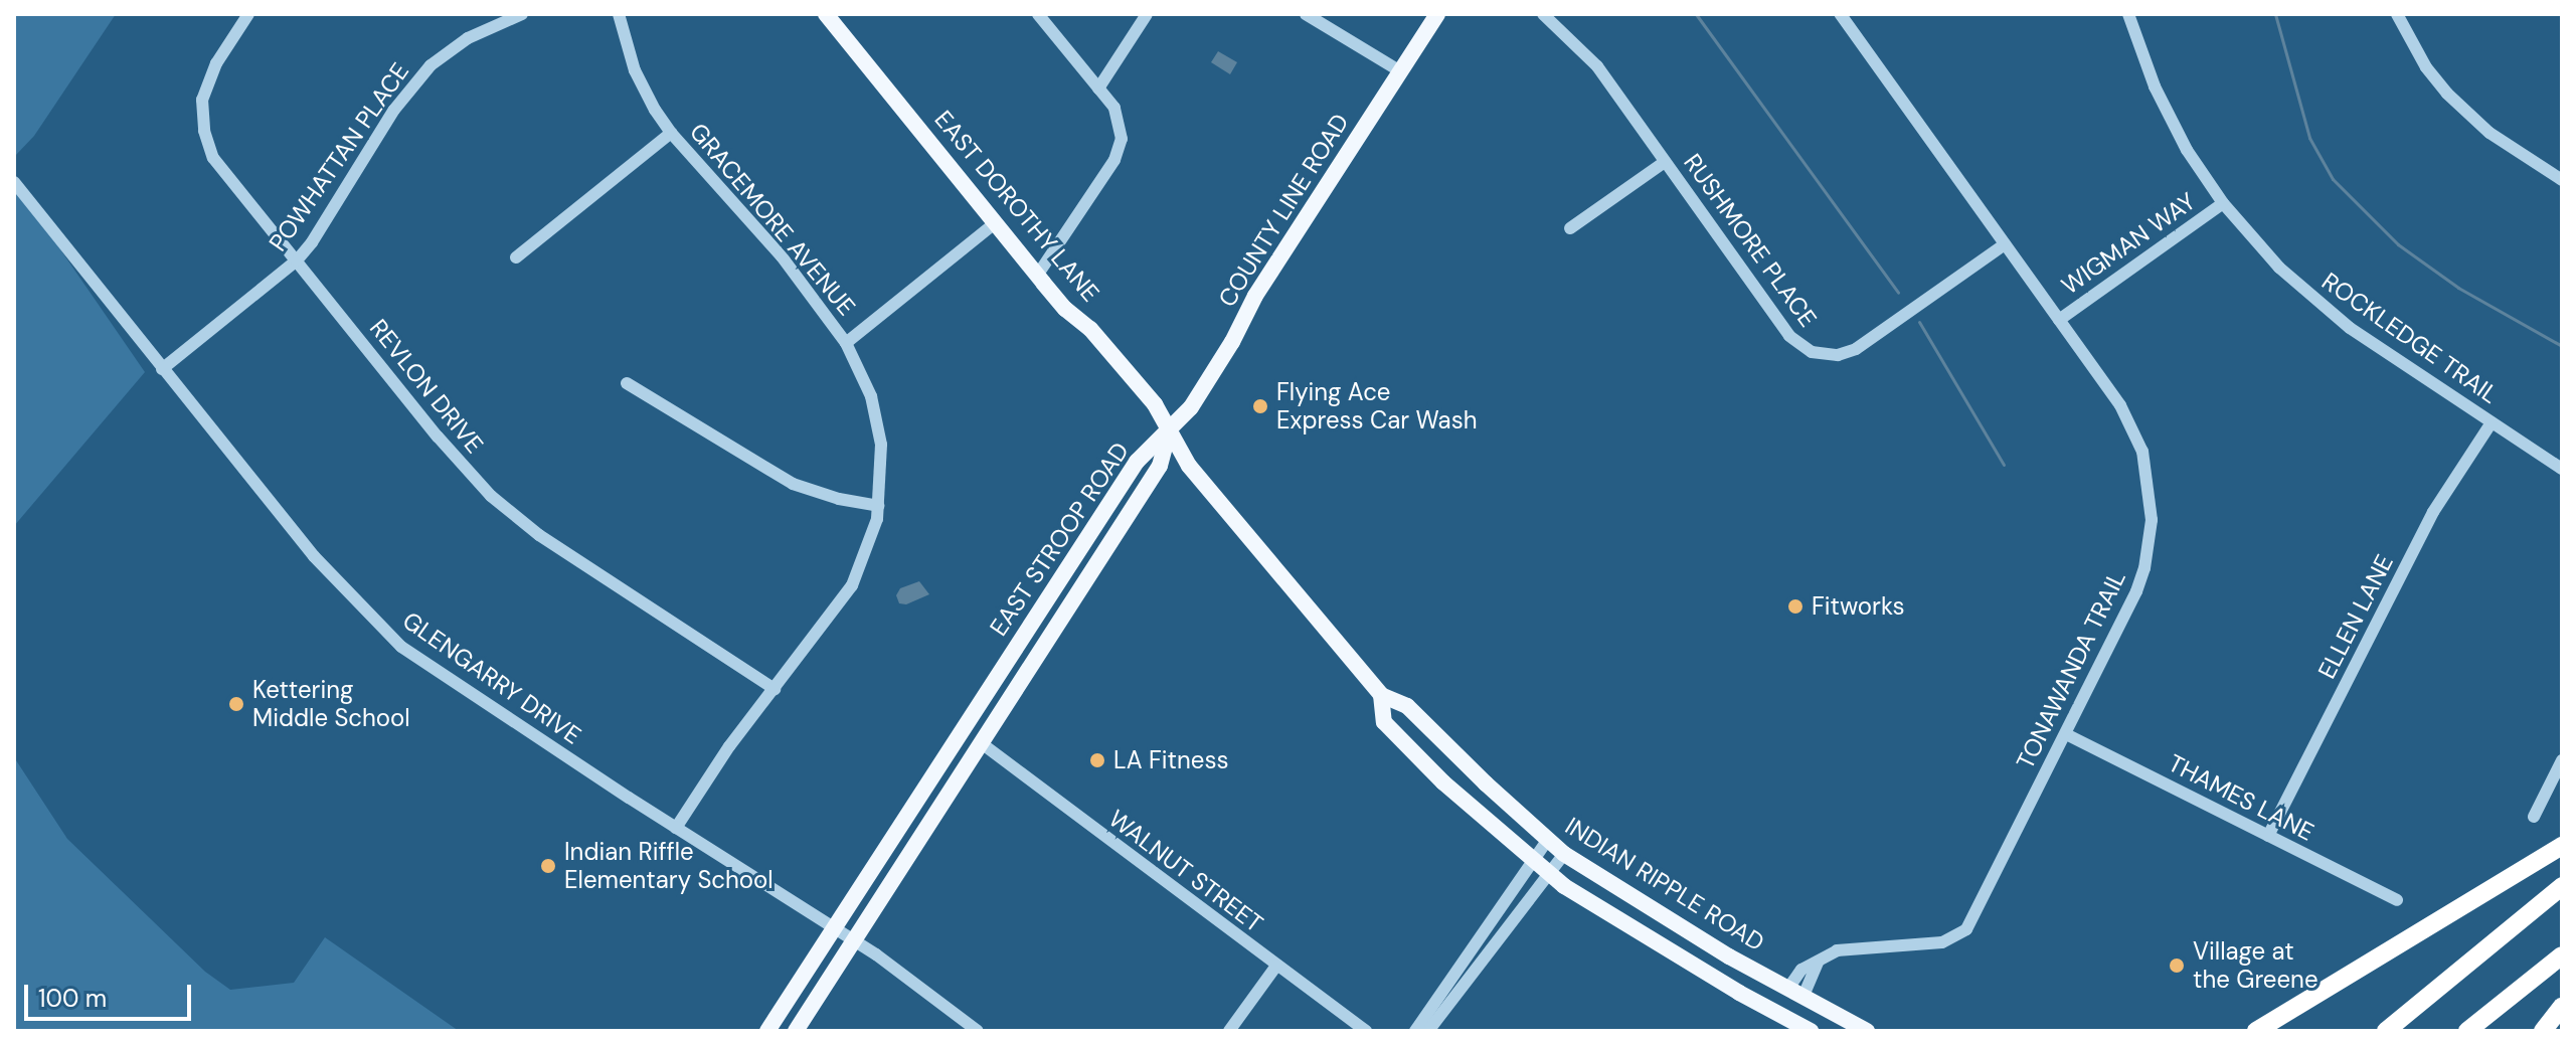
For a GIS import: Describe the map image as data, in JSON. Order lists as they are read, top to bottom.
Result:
{
  "streets": {
    "main road": [
      "EAST DOROTHY LANE",
      "COUNTY LINE ROAD",
      "EAST STROOP ROAD",
      "INDIAN RIPPLE ROAD"
    ],
    "street": [
      "POWHATTAN PLACE",
      "GRACEMORE AVENUE",
      "RUSHMORE PLACE",
      "WIGMAN WAY",
      "ROCKLEDGE TRAIL",
      "REVLON DRIVE",
      "ELLEN LANE",
      "TONAWANDA TRAIL",
      "GLENGARRY DRIVE",
      "THAMES LANE",
      "WALNUT STREET"
    ]
  },
  "crossings": [
    ["POWHATTAN PLACE", "REVLON DRIVE"],
    ["POWHATTAN PLACE", "GLENGARRY DRIVE"],
    ["EAST DOROTHY LANE", "COUNTY LINE ROAD"],
    ["EAST DOROTHY LANE", "EAST STROOP ROAD"],
    ["EAST DOROTHY LANE", "INDIAN RIPPLE ROAD"],
    ["COUNTY LINE ROAD", "EAST STROOP ROAD"],
    ["COUNTY LINE ROAD", "INDIAN RIPPLE ROAD"],
    ["GRACEMORE AVENUE", "REVLON DRIVE"],
    ["GRACEMORE AVENUE", "GLENGARRY DRIVE"],
    ["RUSHMORE PLACE", "TONAWANDA TRAIL"],
    ["WIGMAN WAY", "ROCKLEDGE TRAIL"],
    ["WIGMAN WAY", "TONAWANDA TRAIL"],
    ["ROCKLEDGE TRAIL", "ELLEN LANE"],
    ["EAST STROOP ROAD", "GLENGARRY DRIVE"],
    ["EAST STROOP ROAD", "WALNUT STREET"],
    ["EAST STROOP ROAD", "INDIAN RIPPLE ROAD"],
    ["ELLEN LANE", "THAMES LANE"],
    ["TONAWANDA TRAIL", "THAMES LANE"],
    ["TONAWANDA TRAIL", "INDIAN RIPPLE ROAD"]
  ],
  "places": [
    "Flying Ace Express Car Wash",
    "Fitworks",
    "Kettering Middle School",
    "LA Fitness",
    "Indian Riffle Elementary School",
    "Village at the Greene"
  ],
  "scale_bar": "100 m"
}
